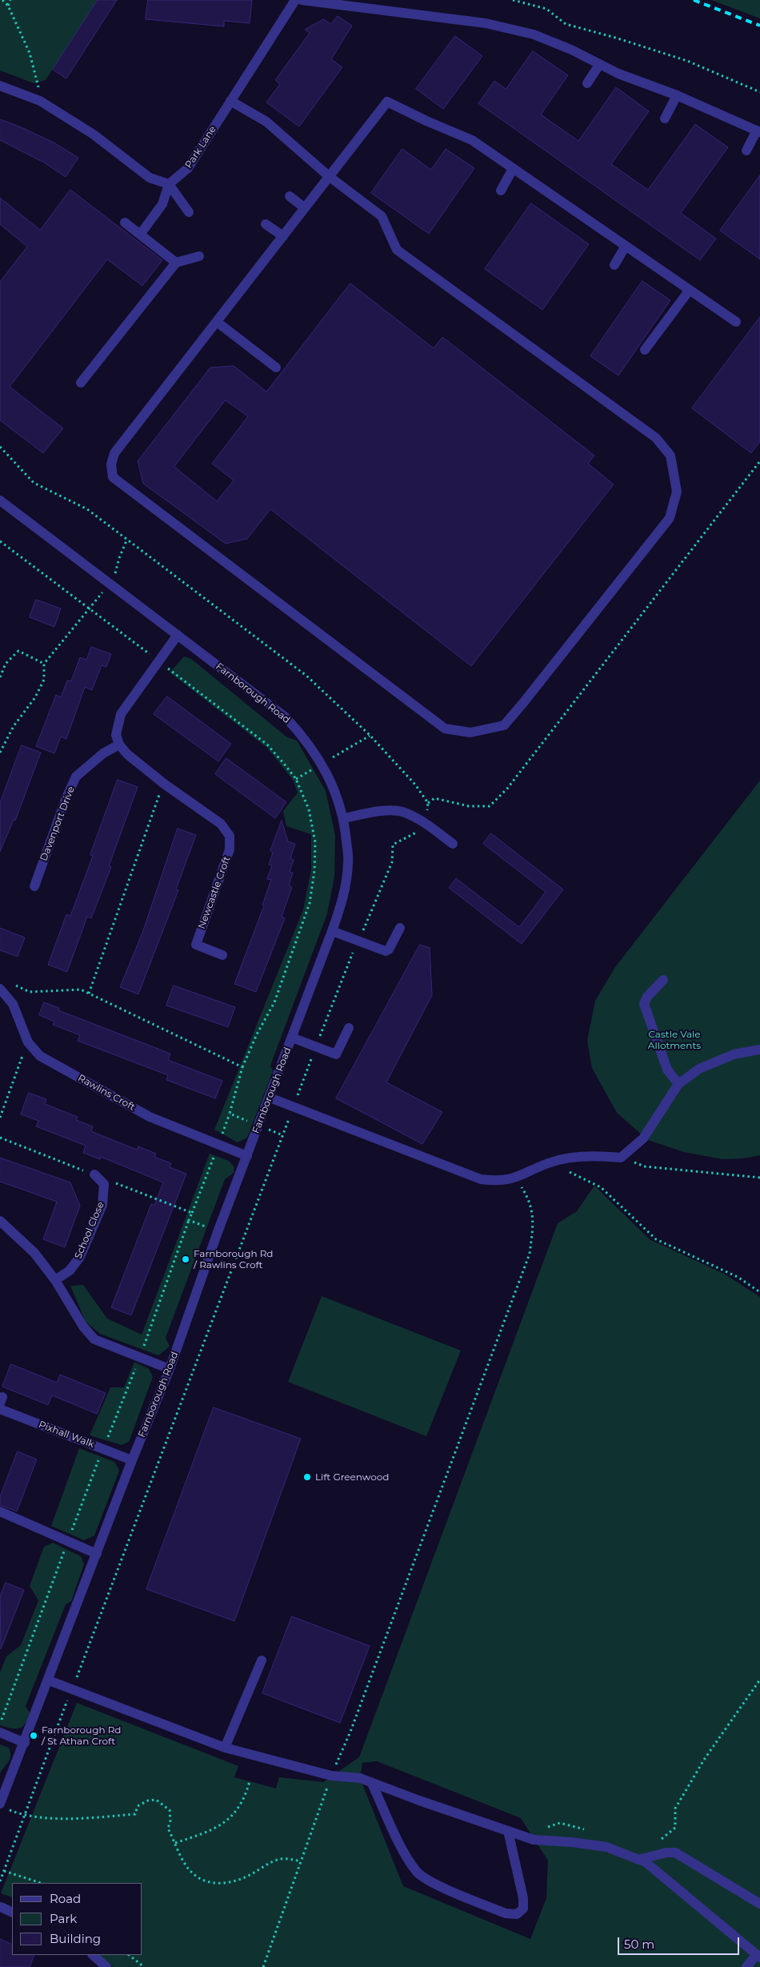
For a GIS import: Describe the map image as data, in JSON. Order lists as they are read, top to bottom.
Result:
{
  "streets": {
    "street": [
      "Park Lane",
      "Farnborough Road",
      "Davenport Drive",
      "Newcastle Croft",
      "Rawlins Croft",
      "School Close",
      "Pixhall Walk"
    ]
  },
  "crossings": [
    ["Farnborough Road", "Rawlins Croft"],
    ["Farnborough Road", "Pixhall Walk"],
    ["Davenport Drive", "Newcastle Croft"]
  ],
  "parks": ["Castle Vale Allotments"],
  "places": ["Farnborough Rd / Rawlins Croft", "Lift Greenwood", "Farnborough Rd / St Athan Croft"],
  "legend": ["Road", "Park", "Building"],
  "scale_bar": "50 m"
}
